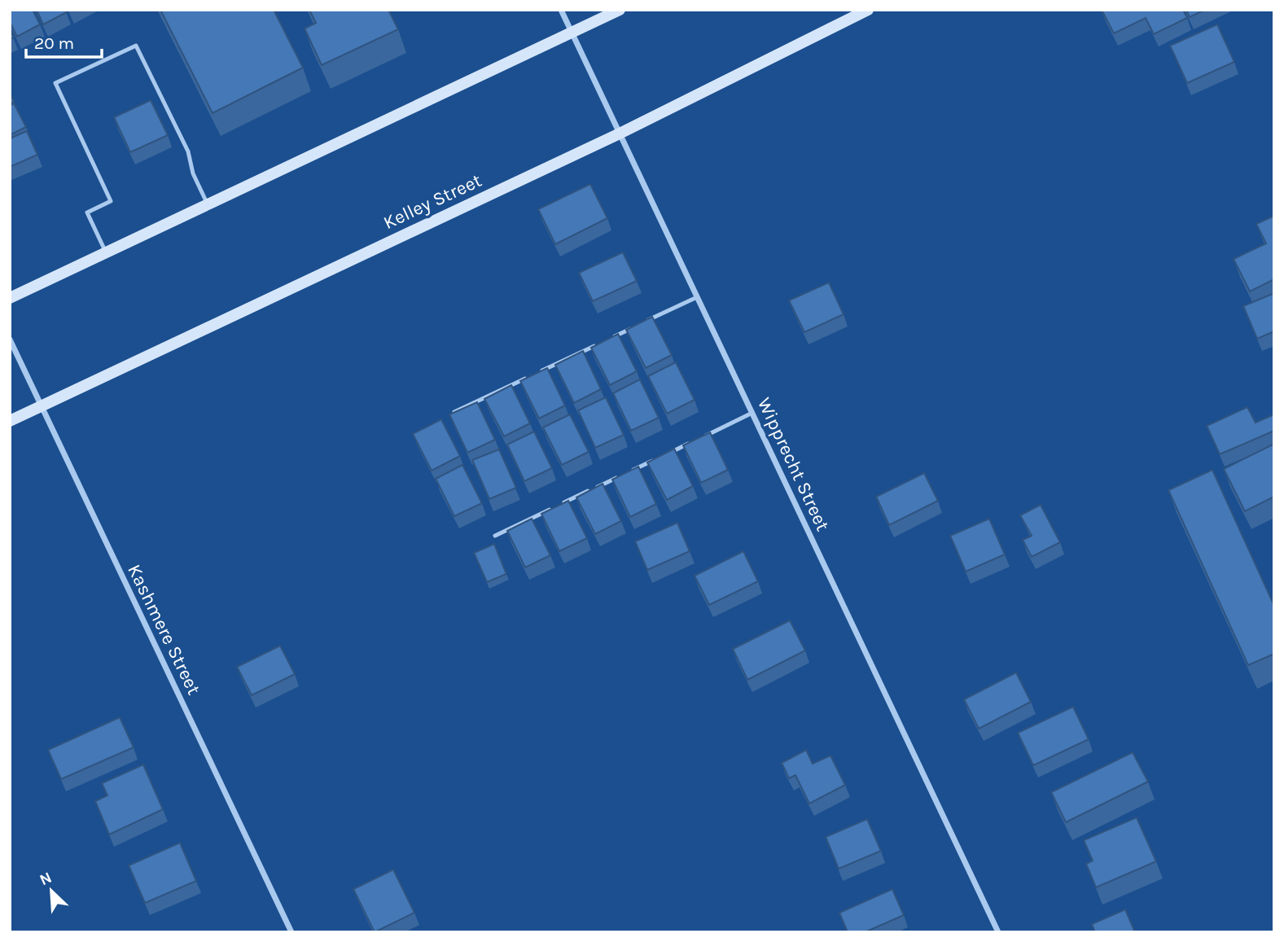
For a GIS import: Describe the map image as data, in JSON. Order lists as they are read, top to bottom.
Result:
{
  "streets": {
    "main road": ["Kelley Street"],
    "street": ["Wipprecht Street", "Kashmere Street"]
  },
  "crossings": [
    ["Kelley Street", "Wipprecht Street"],
    ["Kelley Street", "Kashmere Street"]
  ],
  "scale_bar": "20 m",
  "north": "top left"
}
